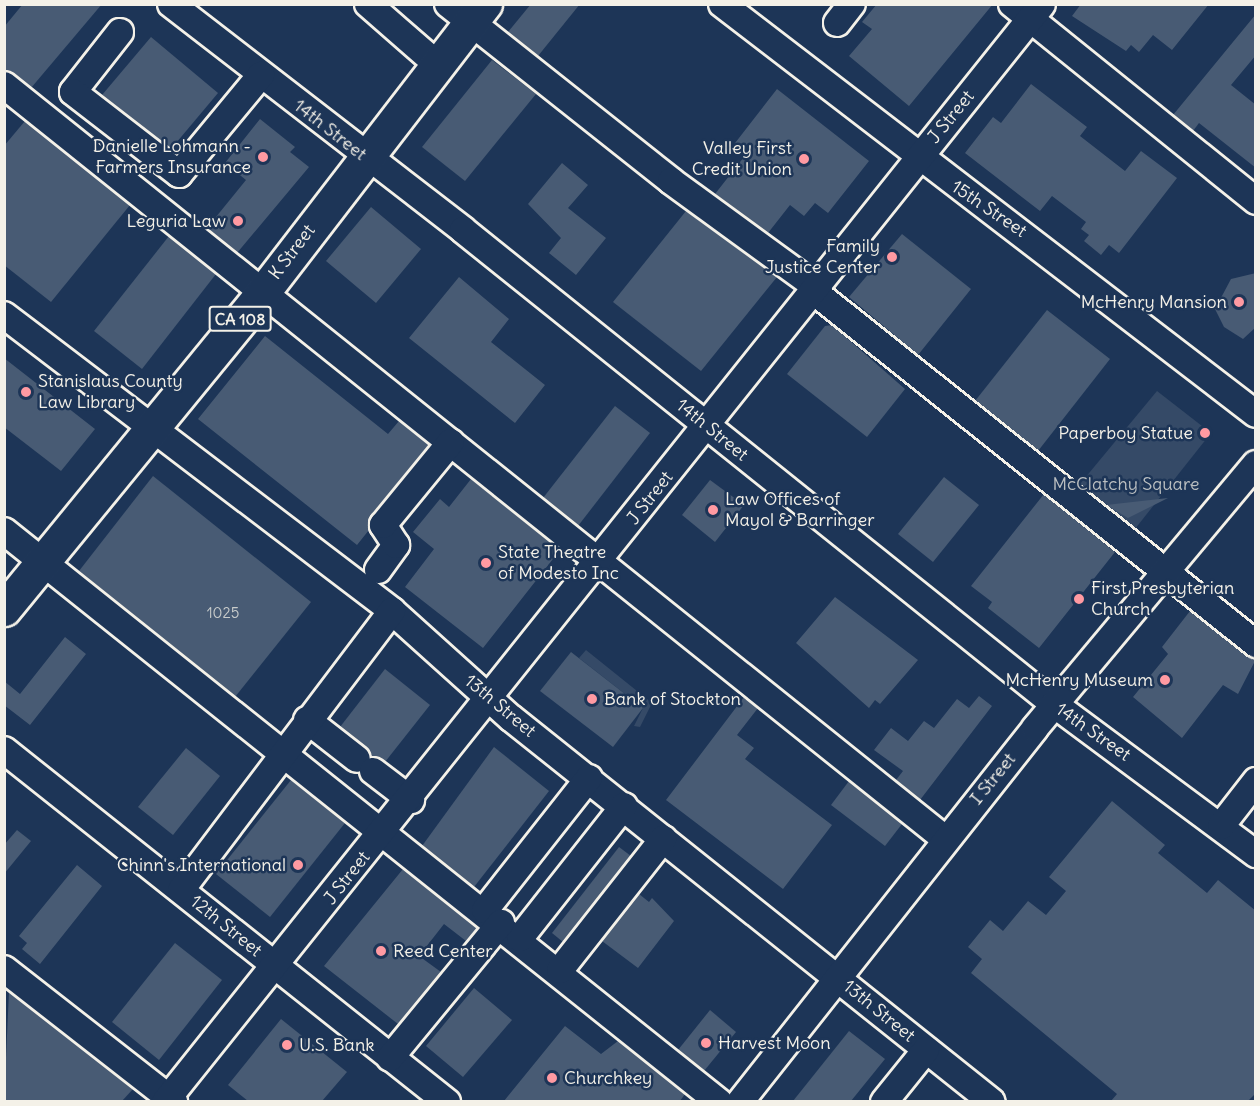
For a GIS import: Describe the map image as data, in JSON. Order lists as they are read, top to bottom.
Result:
{
  "streets": {
    "main road": ["K Street", "CA 108"],
    "street": [
      "J Street",
      "14th Street",
      "15th Street",
      "13th Street",
      "I Street",
      "12th Street"
    ]
  },
  "crossings": [
    ["J Street", "14th Street"],
    ["J Street", "15th Street"],
    ["J Street", "13th Street"],
    ["J Street", "12th Street"],
    ["14th Street", "K Street"],
    ["14th Street", "I Street"],
    ["K Street", "13th Street"],
    ["13th Street", "I Street"]
  ],
  "parks": ["McClatchy Square"],
  "places": [
    "Danielle Lohmann - Farmers Insurance",
    "Valley First Credit Union",
    "Leguria Law",
    "Family Justice Center",
    "McHenry Mansion",
    "Stanislaus County Law Library",
    "Paperboy Statue",
    "Law Offices of Mayol & Barringer",
    "State Theatre of Modesto Inc",
    "First Presbyterian Church",
    "McHenry Museum",
    "Bank of Stockton",
    "Chinn's International",
    "Reed Center",
    "Harvest Moon",
    "U.S. Bank",
    "Churchkey"
  ],
  "house_numbers": ["1025"]
}
